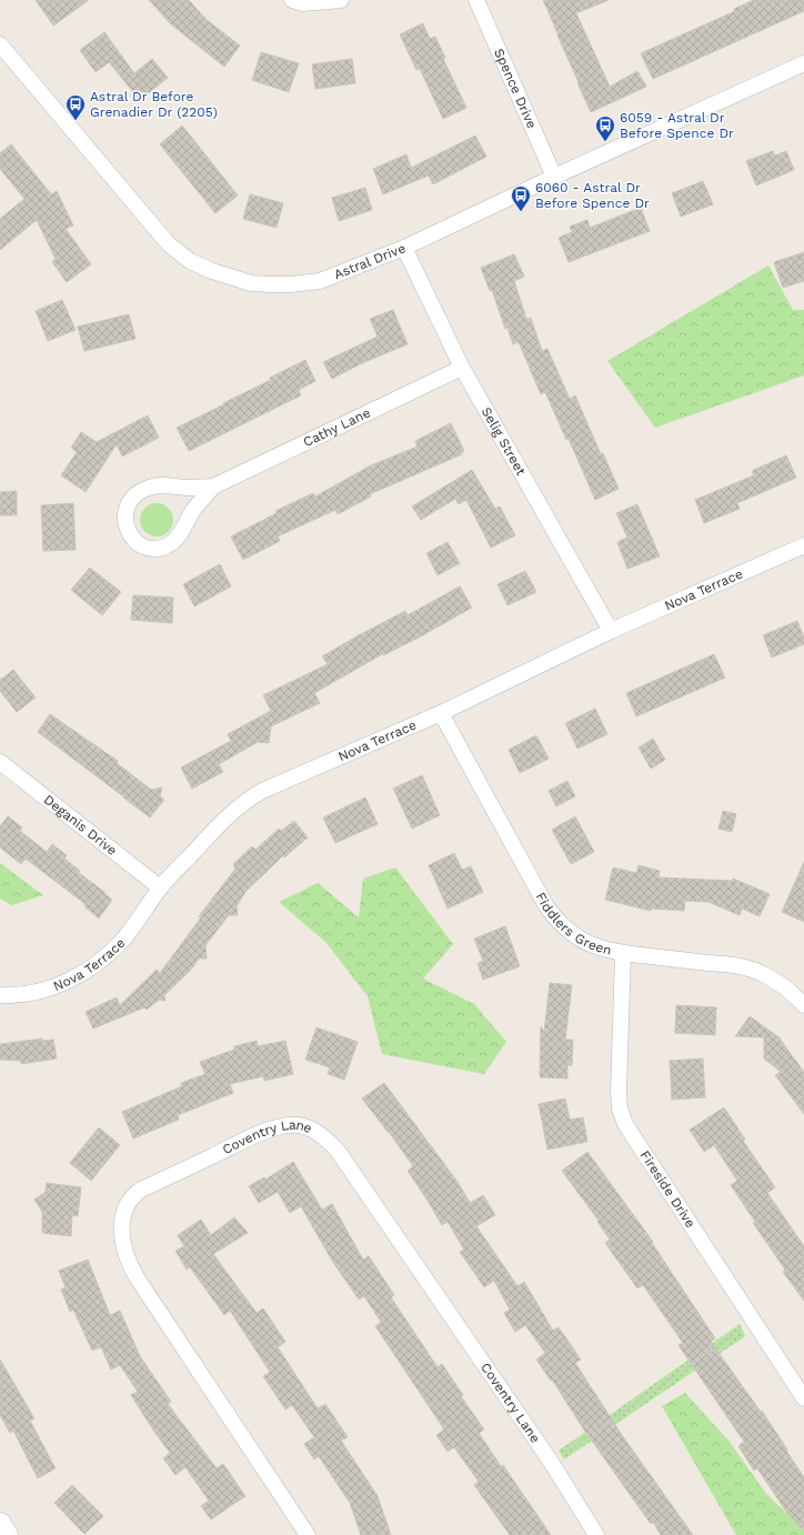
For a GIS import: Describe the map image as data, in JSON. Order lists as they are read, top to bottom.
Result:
{
  "streets": {
    "street": [
      "Spence Drive",
      "Astral Drive",
      "Cathy Lane",
      "Selig Street",
      "Nova Terrace",
      "Deganis Drive",
      "Fiddlers Green",
      "Coventry Lane",
      "Fireside Drive"
    ]
  },
  "crossings": [
    ["Spence Drive", "Astral Drive"],
    ["Astral Drive", "Selig Street"],
    ["Cathy Lane", "Selig Street"],
    ["Selig Street", "Nova Terrace"],
    ["Nova Terrace", "Deganis Drive"],
    ["Nova Terrace", "Fiddlers Green"],
    ["Fiddlers Green", "Fireside Drive"]
  ],
  "places": {
    "bus stop": ["Astral Dr Before Grenadier Dr (2205)", "6059 - Astral Dr Before Spence Dr", "6060 - Astral Dr Before Spence Dr"]
  }
}
